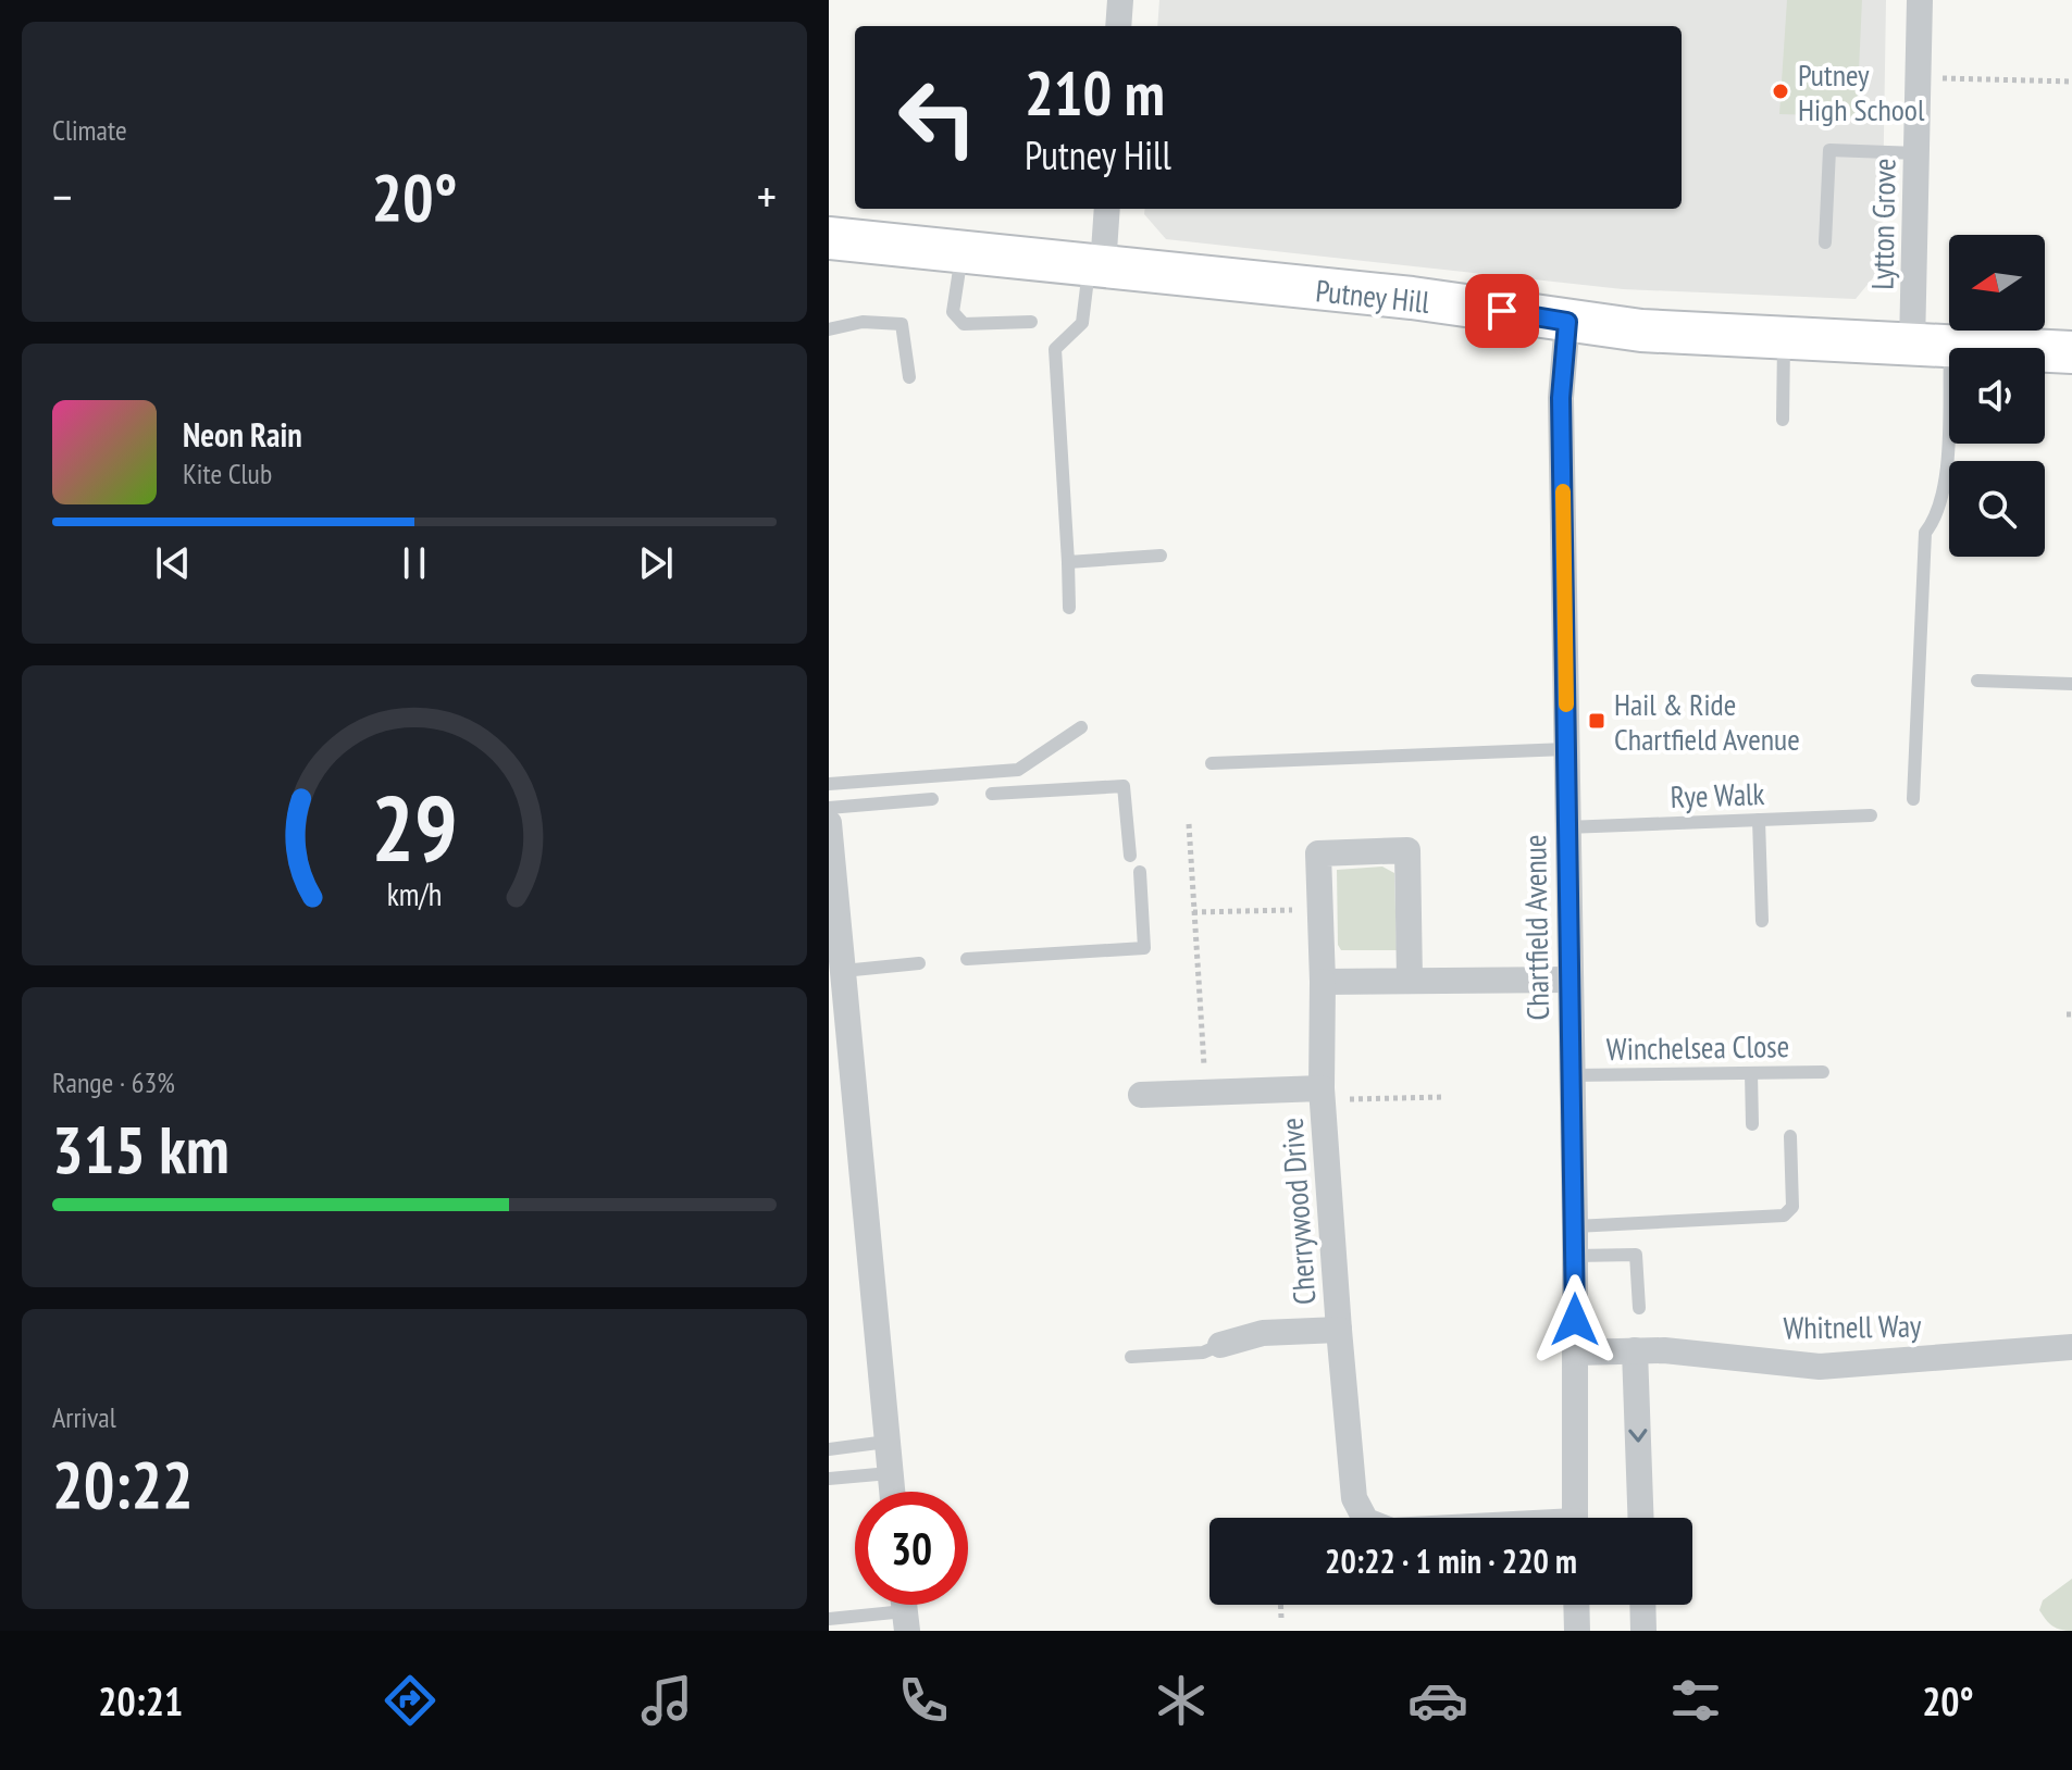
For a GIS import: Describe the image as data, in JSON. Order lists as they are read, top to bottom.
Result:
{
  "streets": {
    "main road": ["Putney Hill"],
    "street": [
      "Lytton Grove",
      "Chartfield Avenue",
      "Cherrywood Drive",
      "Whitnell Way"
    ],
    "lane": ["Rye Walk", "Winchelsea Close"]
  },
  "crossings": [
    ["Lytton Grove", "Putney Hill"],
    ["Putney Hill", "Chartfield Avenue"],
    ["Rye Walk", "Chartfield Avenue"],
    ["Chartfield Avenue", "Winchelsea Close"],
    ["Chartfield Avenue", "Whitnell Way"]
  ],
  "places": {
    "other": ["Putney High School"],
    "transit": ["Hail & Ride Chartfield Avenue"]
  },
  "north": "left",
  "page": {
    "tile": [
      "Climate",
      ["Range · 63%", "315 km"],
      ["Arrival", "20:22"]
    ],
    "turn": ["210 m", "Putney Hill"],
    "heat": ["−", "20°", "+"],
    "song": ["Neon Rain", "Kite Club"],
    "limit": "30",
    "trip": "20:22 · 1 min · 220 m",
    "tabs": ["20:21", "20°"],
    "gauge": ["29", "km/h"]
  }
}
